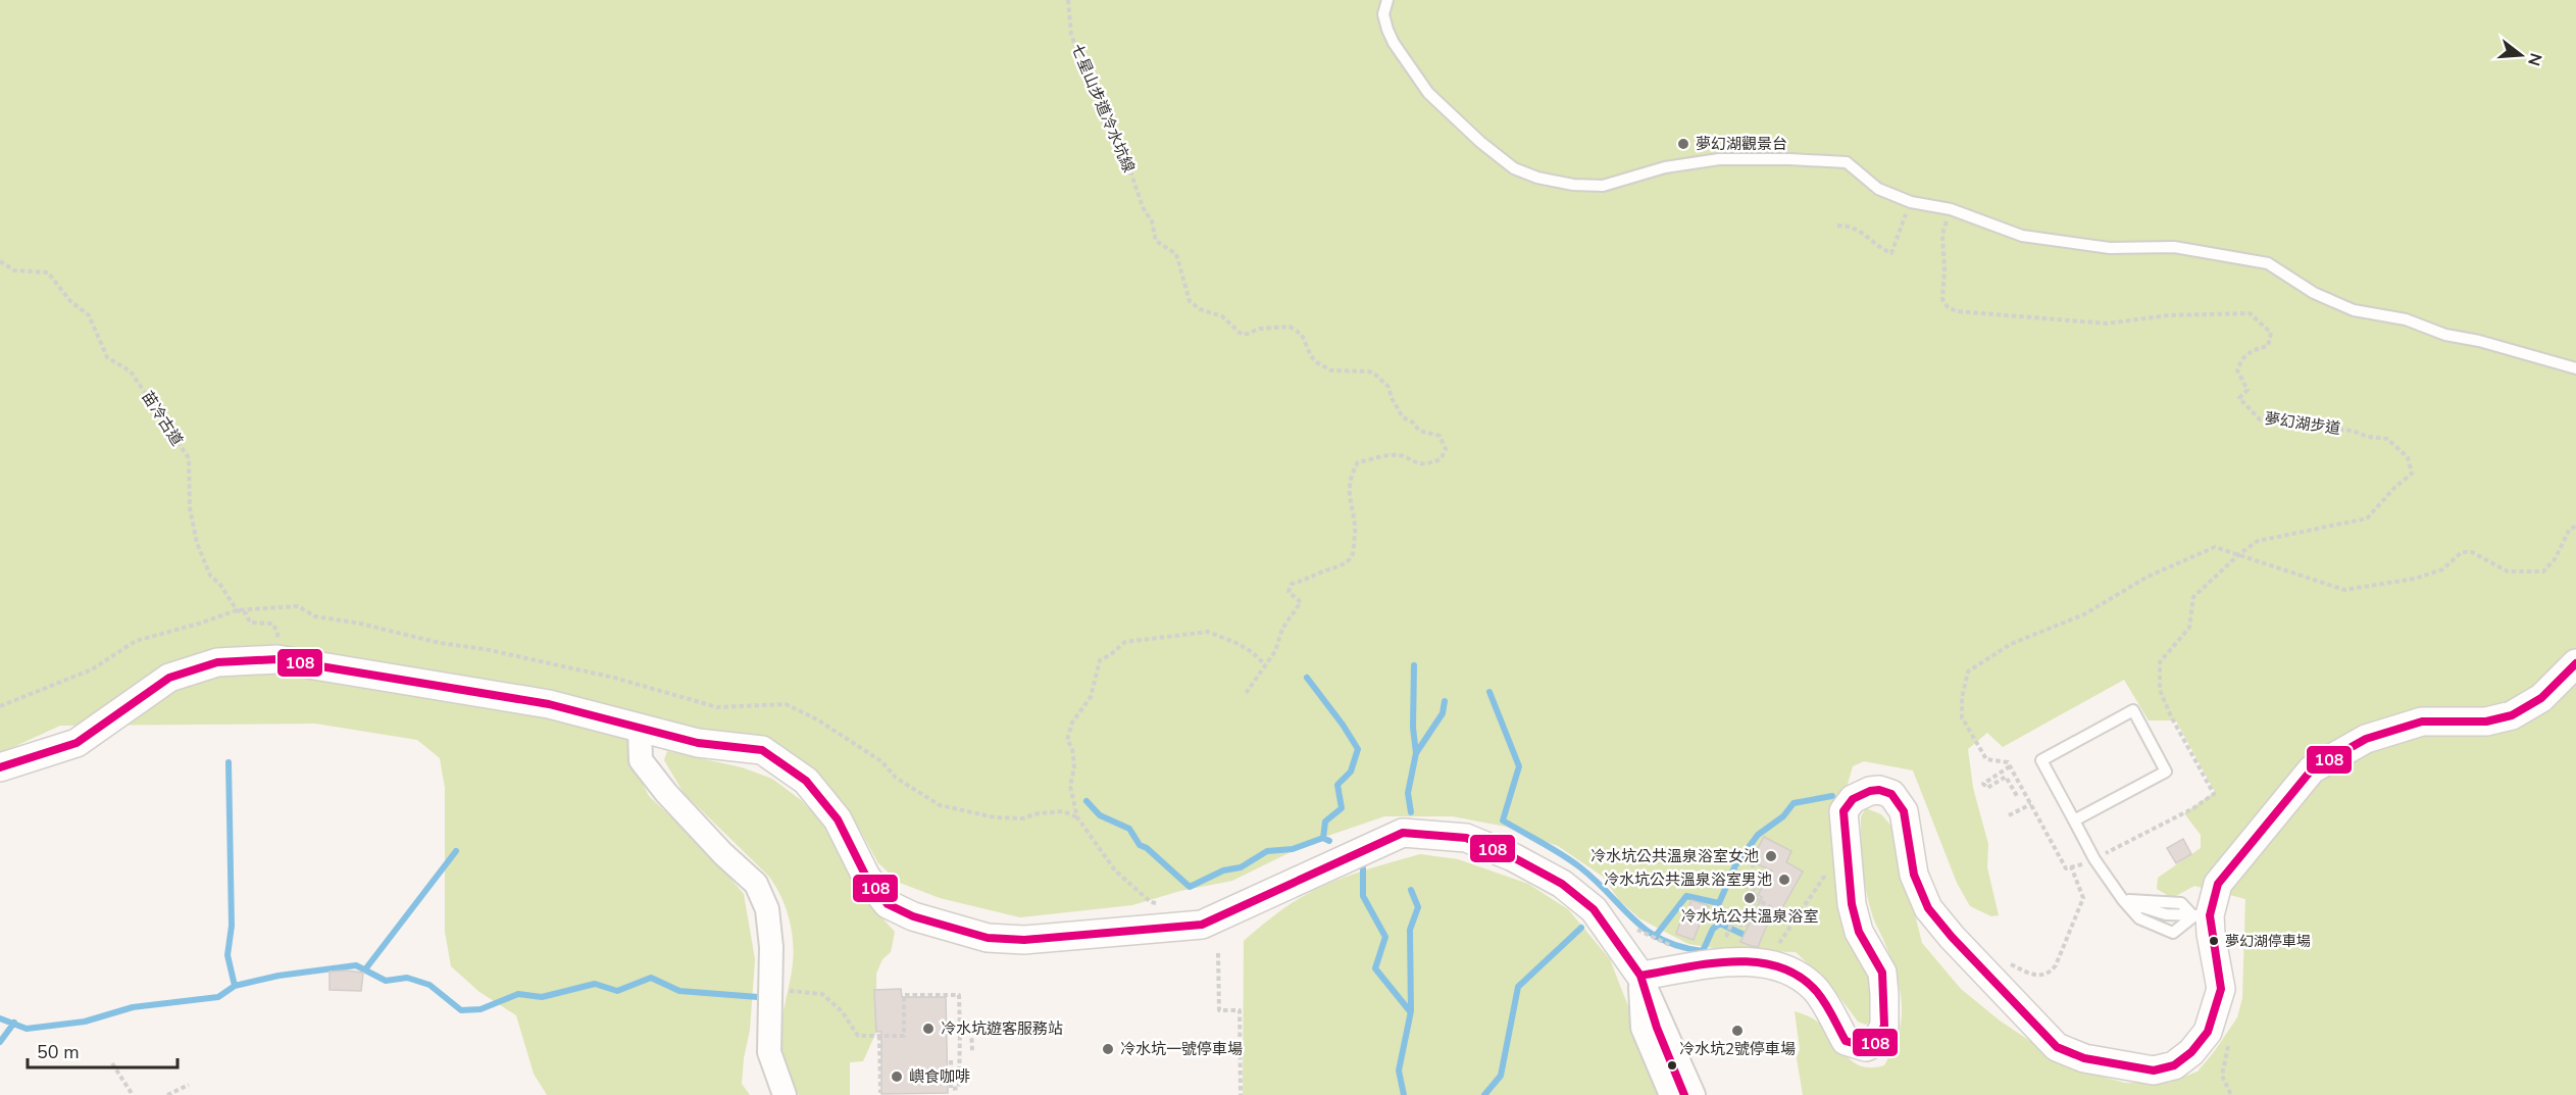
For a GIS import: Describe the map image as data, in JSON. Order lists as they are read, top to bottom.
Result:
{
  "streets": {
    "path": ["七星山步道冷水坑線", "苗冷古道", "夢幻湖步道"]
  },
  "places": [
    "夢幻湖觀景台",
    "冷水坑公共溫泉浴室女池",
    "冷水坑公共溫泉浴室男池",
    "冷水坑公共溫泉浴室",
    "夢幻湖停車場",
    "冷水坑遊客服務站",
    "冷水坑2號停車場",
    "冷水坑一號停車場",
    "嶼食咖啡"
  ],
  "lines": ["transit line 108"],
  "scale_bar": "50 m",
  "north": "right"
}
